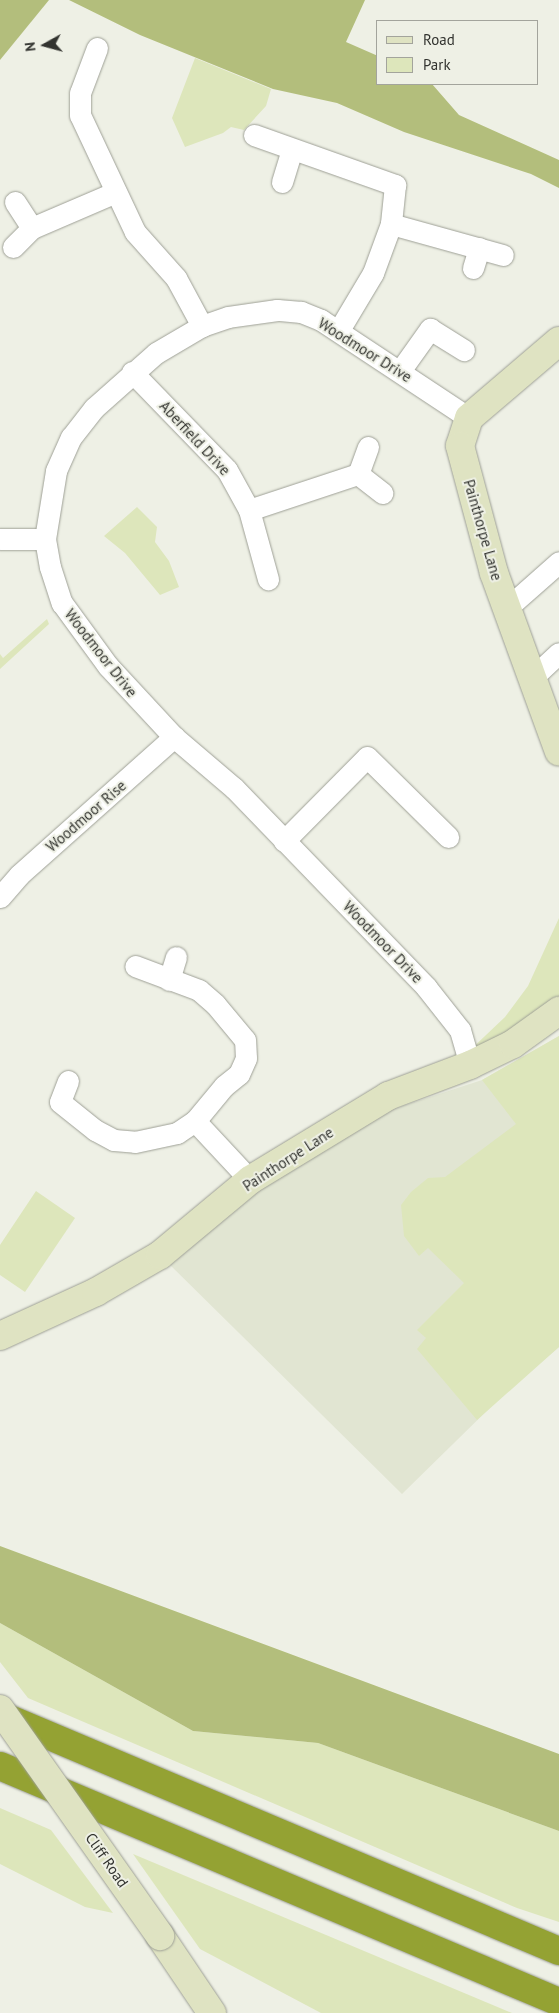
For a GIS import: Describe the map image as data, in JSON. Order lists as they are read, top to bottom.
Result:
{
  "streets": {
    "street": [
      "Woodmoor Drive",
      "Aberfield Drive",
      "Painthorpe Lane",
      "Woodmoor Rise",
      "Cliff Road"
    ]
  },
  "crossings": [
    ["Woodmoor Drive", "Aberfield Drive"],
    ["Woodmoor Drive", "Painthorpe Lane"],
    ["Woodmoor Drive", "Woodmoor Rise"]
  ],
  "legend": ["Road", "Park"],
  "north": "left"
}
